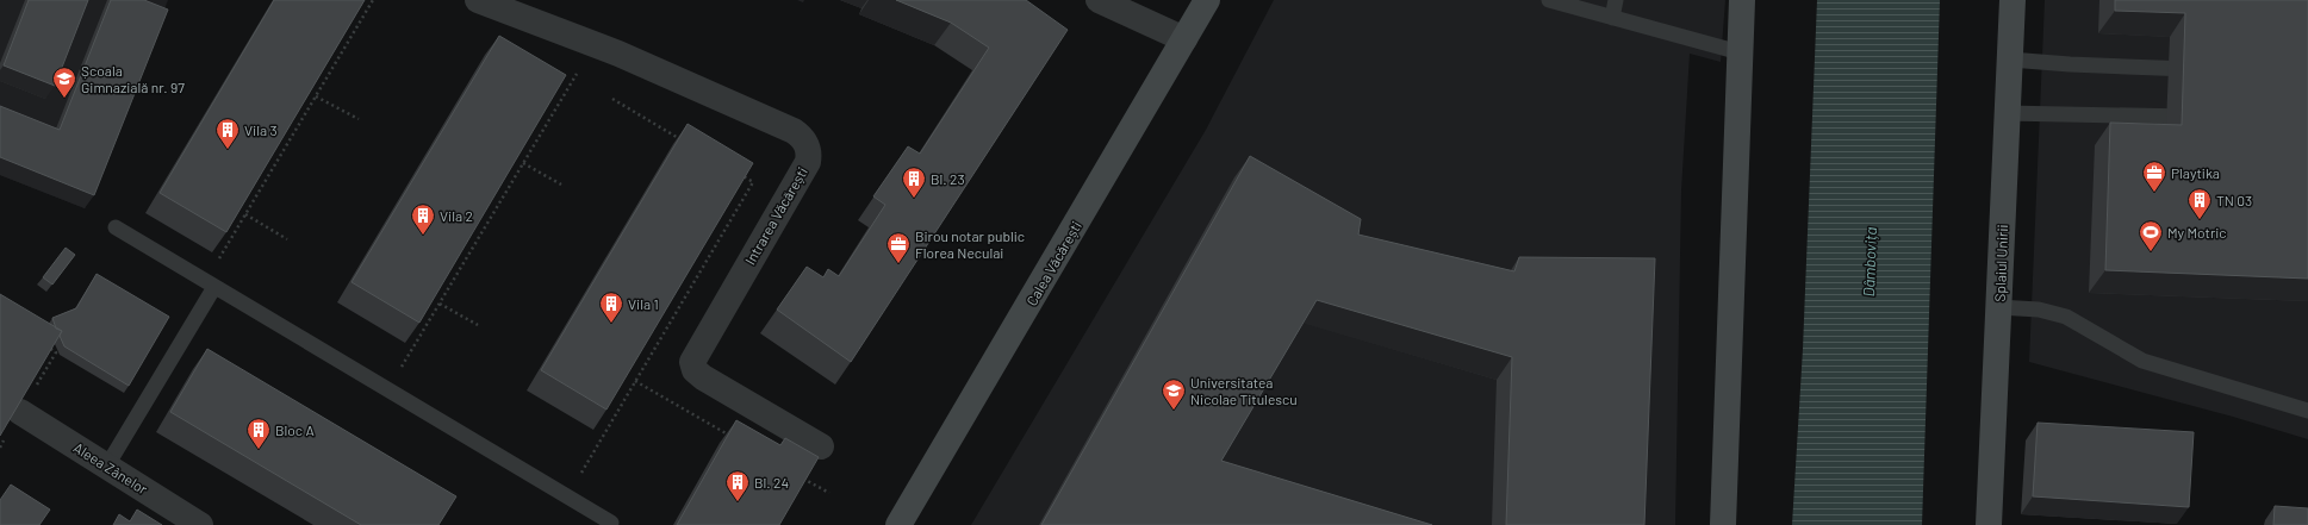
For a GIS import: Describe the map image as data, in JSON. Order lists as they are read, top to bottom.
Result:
{
  "streets": {
    "main road": ["Calea Văcărești", "Splaiul Unirii"],
    "street": ["Intrarea Văcărești", "Aleea Zânelor"]
  },
  "water": ["Dâmbovița"],
  "places": {
    "school or university": ["Școala Gimnazială nr. 97", "Universitatea Nicolae Titulescu"],
    "building": [
      "Vila 3",
      "Bl. 23",
      "TN 03",
      "Vila 2",
      "Vila 1",
      "Bloc A",
      "Bl. 24"
    ],
    "office": ["Playtika", "Birou notar public Florea Neculai"],
    "sports": ["My Motric"]
  }
}
